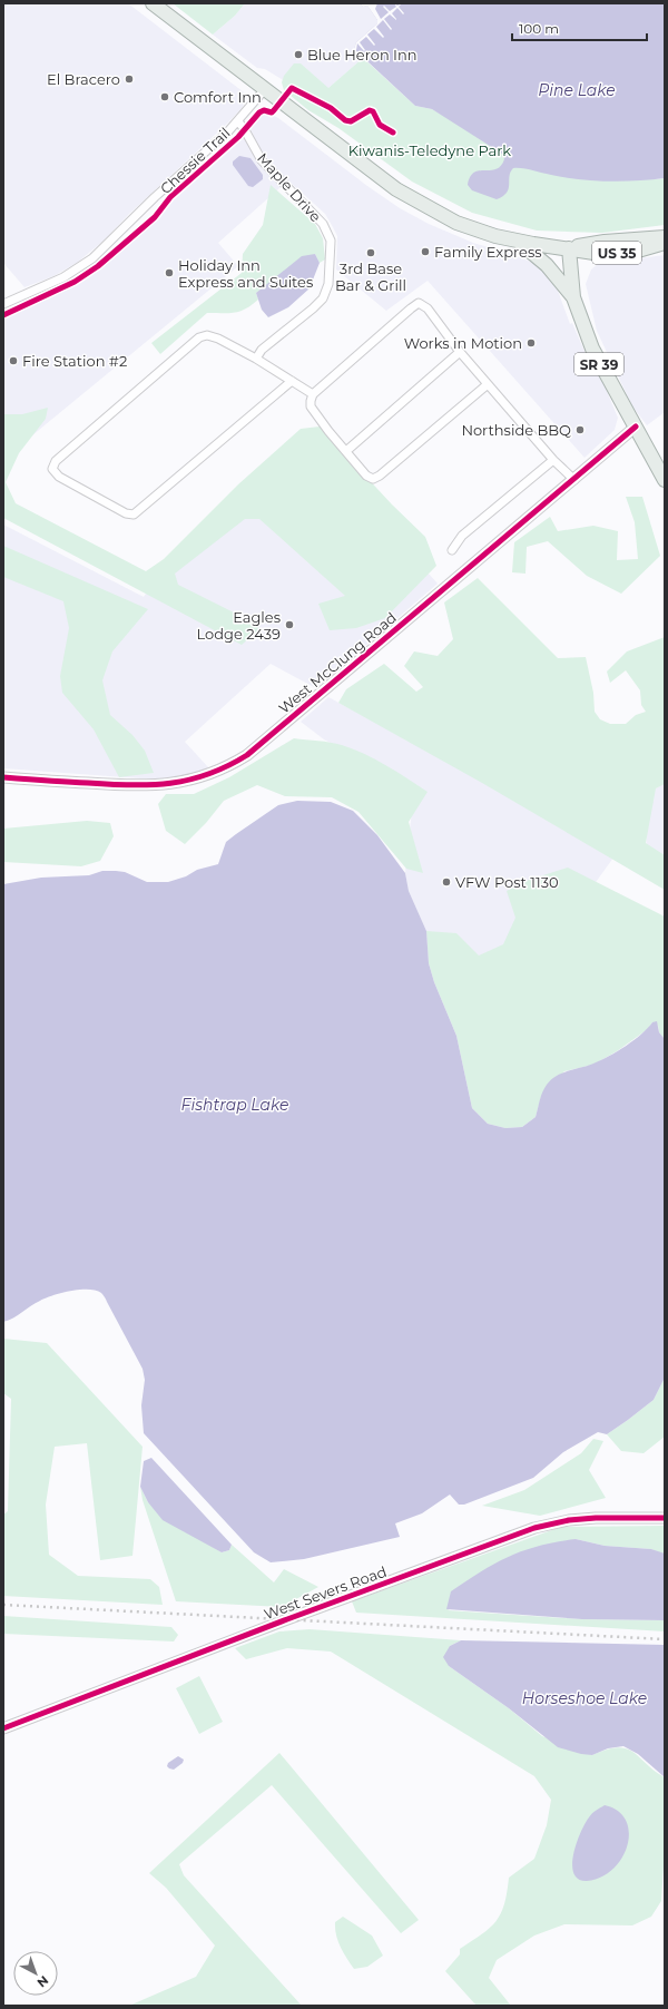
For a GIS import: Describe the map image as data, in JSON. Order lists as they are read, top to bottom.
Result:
{
  "streets": {
    "main road": ["US 35", "SR 39"],
    "street": ["Maple Drive", "West McClung Road", "West Severs Road"],
    "cycle path": ["Chessie Trail"]
  },
  "crossings": [
    ["US 35", "SR 39"],
    ["SR 39", "West McClung Road"]
  ],
  "water": ["Pine Lake", "Fishtrap Lake", "Horseshoe Lake"],
  "parks": ["Kiwanis-Teledyne Park"],
  "places": [
    "Blue Heron Inn",
    "El Bracero",
    "Comfort Inn",
    "Family Express",
    "3rd Base Bar & Grill",
    "Holiday Inn Express and Suites",
    "Works in Motion",
    "Fire Station #2",
    "Northside BBQ",
    "Eagles Lodge 2439",
    "VFW Post 1130"
  ],
  "scale_bar": "100 m",
  "north": "bottom right"
}
